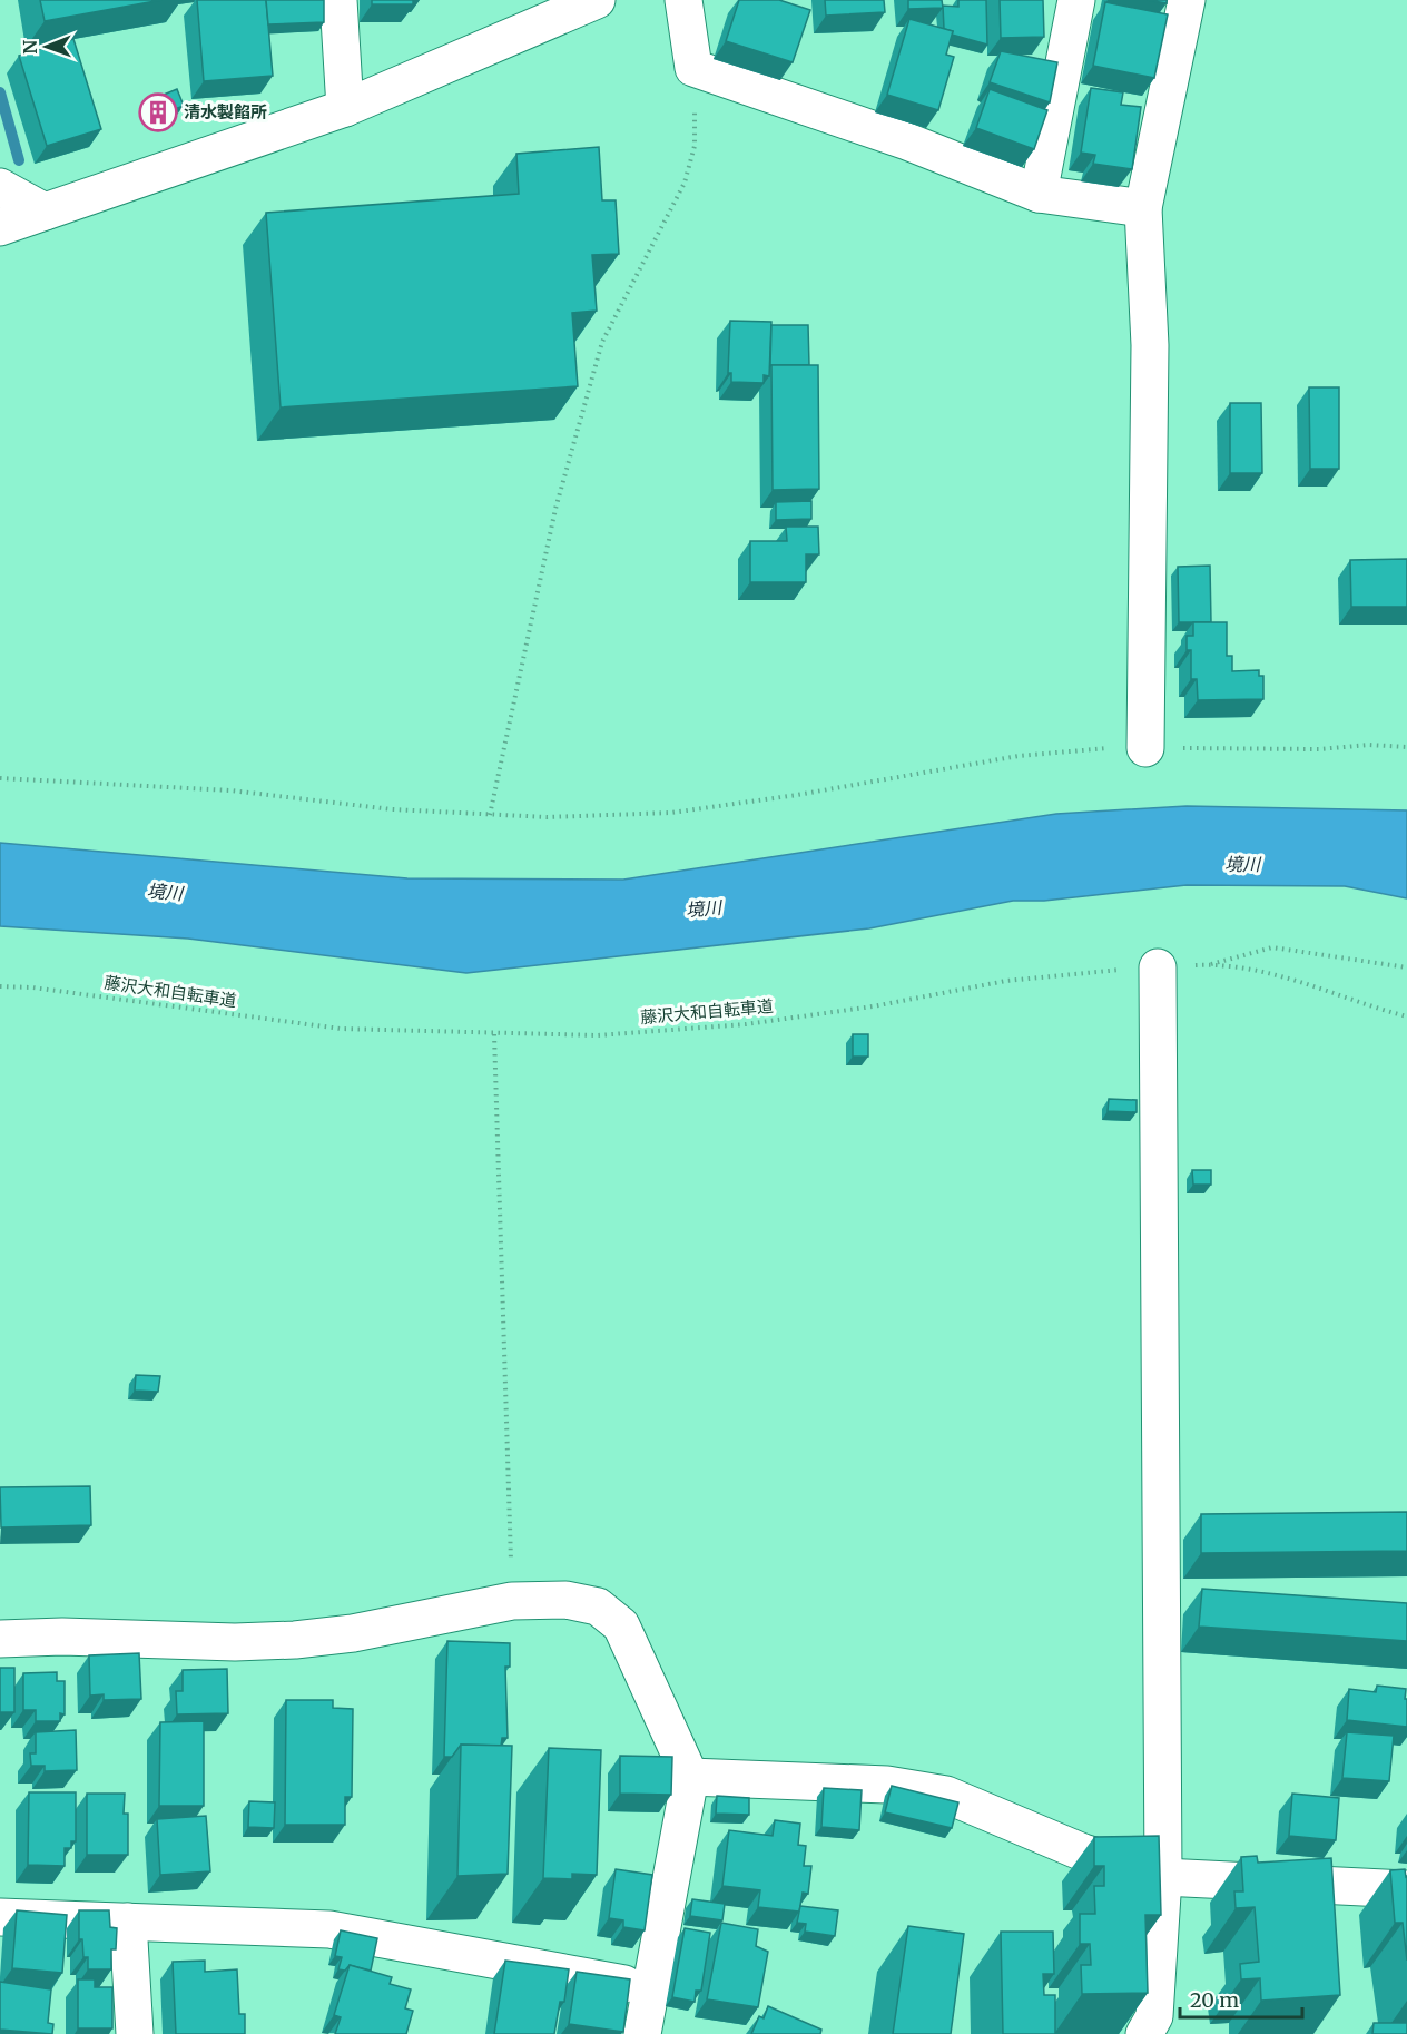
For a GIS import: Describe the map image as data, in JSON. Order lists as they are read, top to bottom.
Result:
{
  "streets": {
    "path": ["藤沢大和自転車道"]
  },
  "water": ["境川"],
  "places": {
    "building": ["清水製餡所"]
  },
  "scale_bar": "20 m",
  "north": "left"
}
